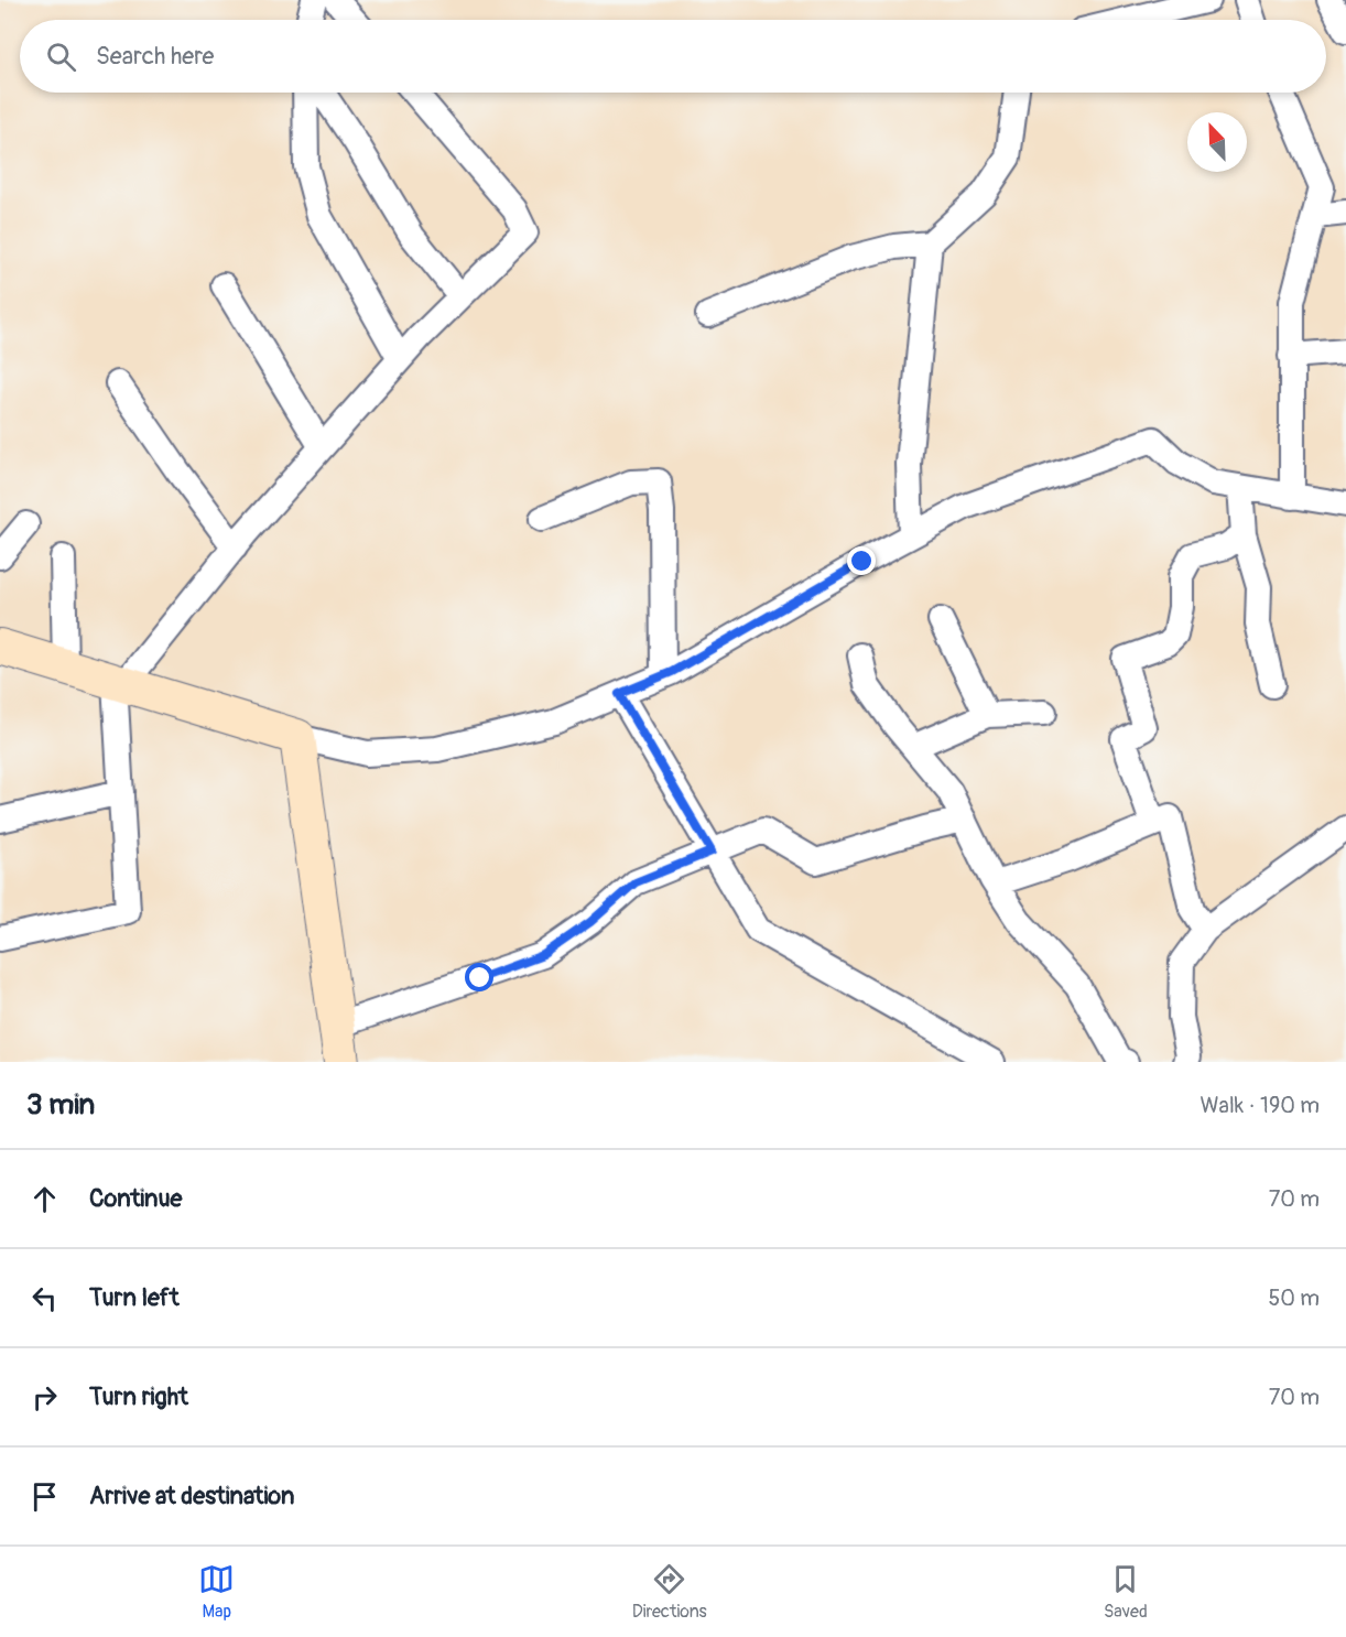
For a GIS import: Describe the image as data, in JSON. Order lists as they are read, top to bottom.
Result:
{
  "north": "top left",
  "page": {
    "search": "Search here",
    "heading": ["3 min", "Walk · 190 m"],
    "list": [
      ["Continue", "70 m"],
      ["Turn left", "50 m"],
      ["Turn right", "70 m"],
      "Arrive at destination"
    ],
    "nav": ["Map", "Directions", "Saved"]
  }
}
